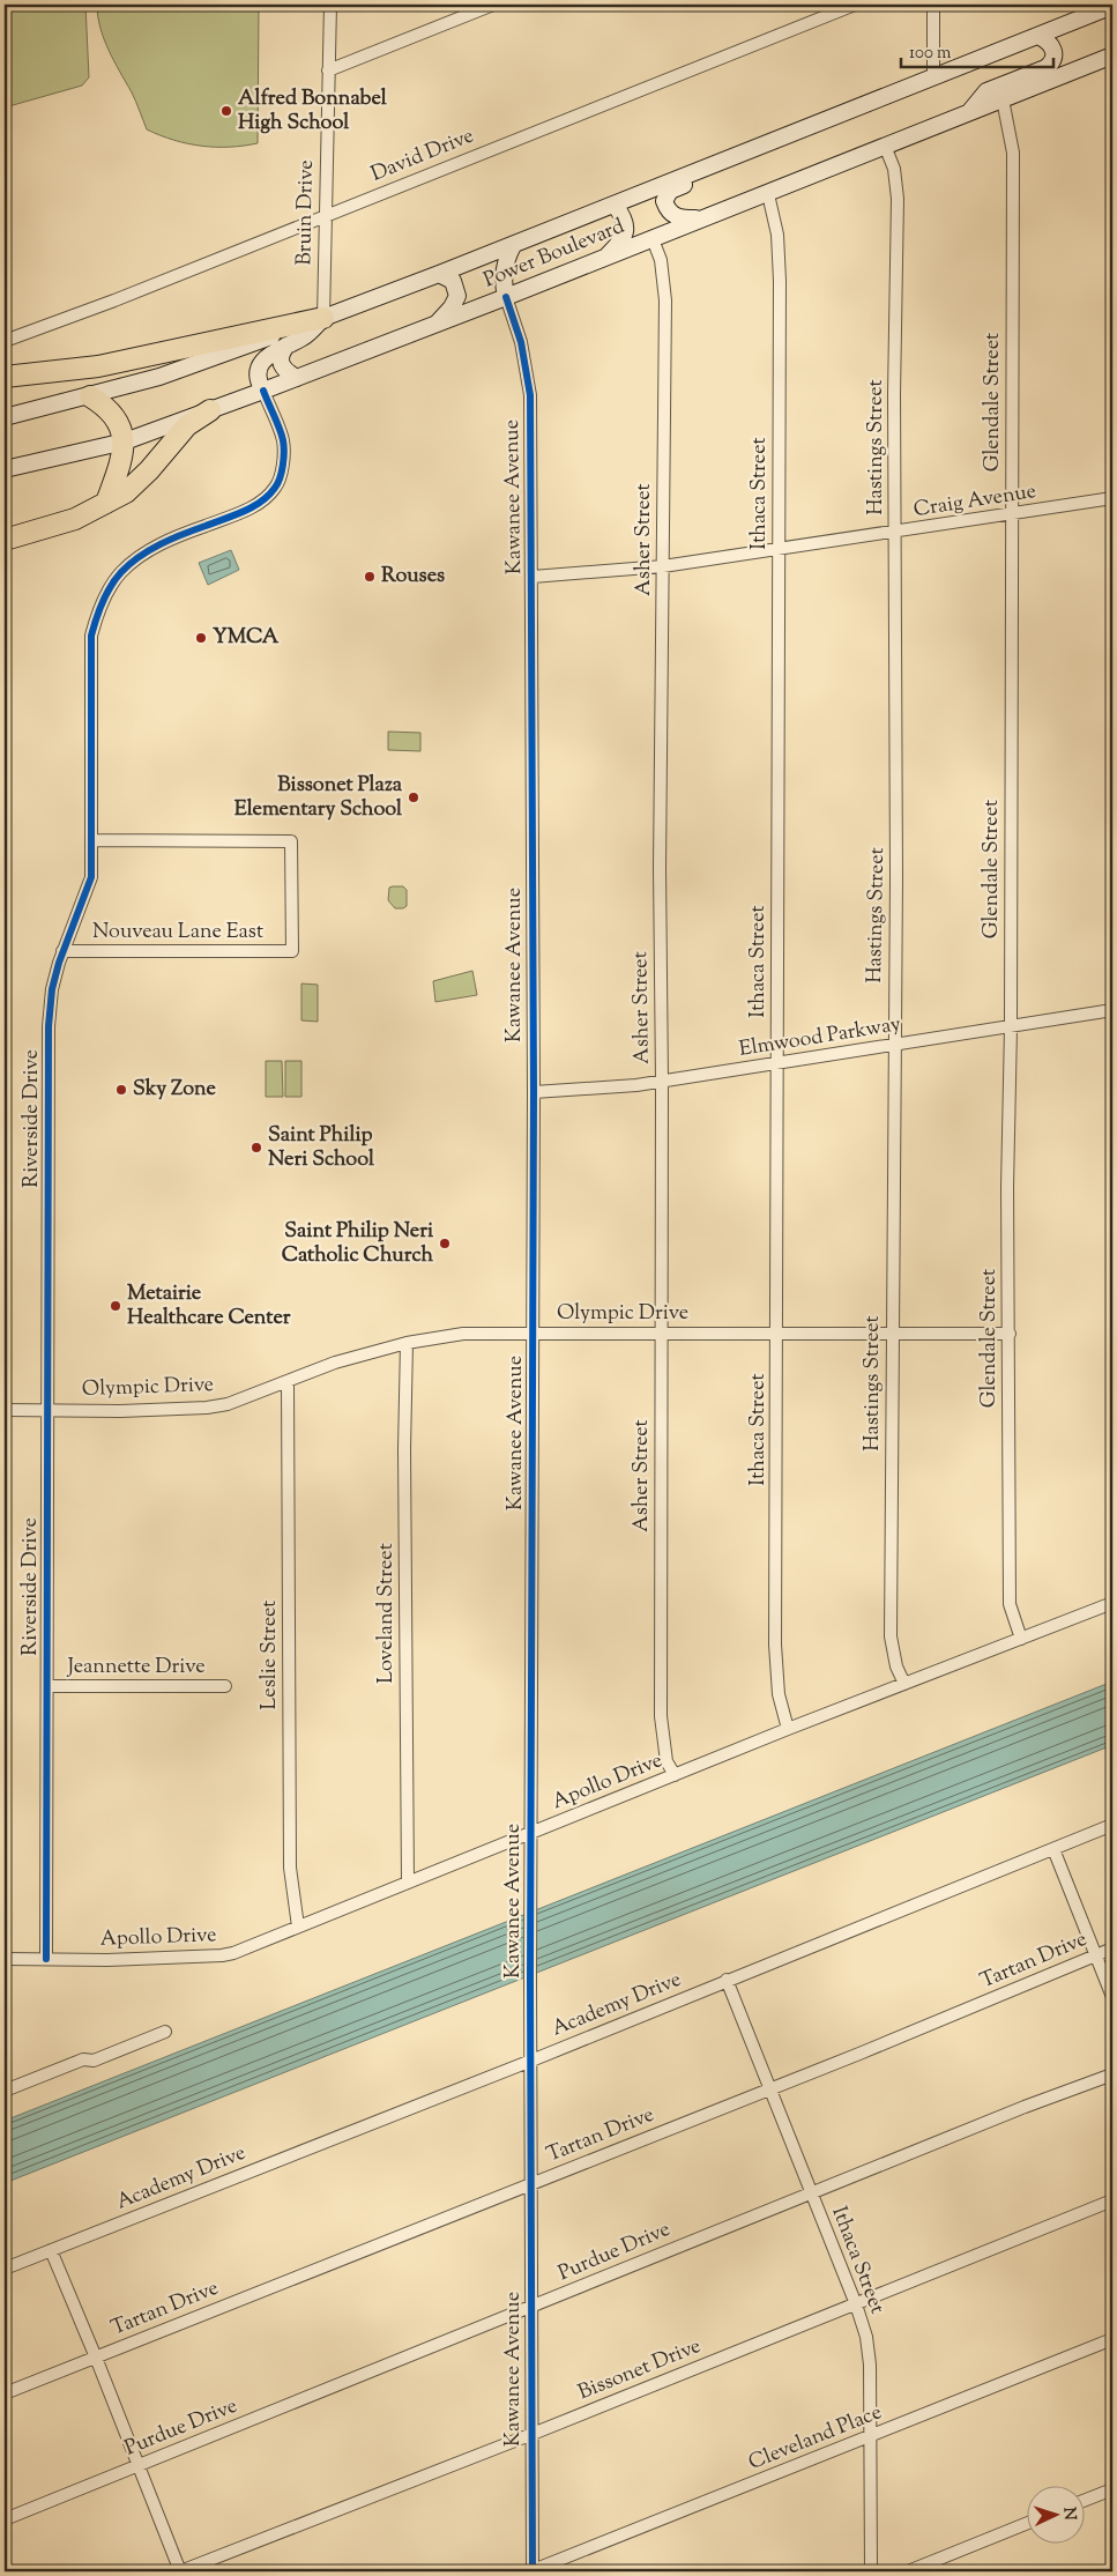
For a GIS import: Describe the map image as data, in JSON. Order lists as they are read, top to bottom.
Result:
{
  "streets": {
    "main road": ["Power Boulevard"],
    "street": [
      "David Drive",
      "Bruin Drive",
      "Glendale Street",
      "Hastings Street",
      "Ithaca Street",
      "Kawanee Avenue",
      "Craig Avenue",
      "Asher Street",
      "Nouveau Lane East",
      "Elmwood Parkway",
      "Riverside Drive",
      "Olympic Drive",
      "Loveland Street",
      "Leslie Street",
      "Jeannette Drive",
      "Apollo Drive",
      "Tartan Drive",
      "Academy Drive",
      "Purdue Drive",
      "Bissonet Drive",
      "Cleveland Place"
    ]
  },
  "crossings": [
    ["David Drive", "Bruin Drive"],
    ["Bruin Drive", "Power Boulevard"],
    ["Power Boulevard", "Glendale Street"],
    ["Power Boulevard", "Hastings Street"],
    ["Power Boulevard", "Ithaca Street"],
    ["Power Boulevard", "Kawanee Avenue"],
    ["Power Boulevard", "Asher Street"],
    ["Power Boulevard", "Riverside Drive"],
    ["Glendale Street", "Craig Avenue"],
    ["Glendale Street", "Elmwood Parkway"],
    ["Glendale Street", "Olympic Drive"],
    ["Glendale Street", "Apollo Drive"],
    ["Hastings Street", "Craig Avenue"],
    ["Hastings Street", "Elmwood Parkway"],
    ["Hastings Street", "Olympic Drive"],
    ["Hastings Street", "Apollo Drive"],
    ["Ithaca Street", "Craig Avenue"],
    ["Ithaca Street", "Elmwood Parkway"],
    ["Ithaca Street", "Olympic Drive"],
    ["Ithaca Street", "Apollo Drive"],
    ["Ithaca Street", "Tartan Drive"],
    ["Ithaca Street", "Academy Drive"],
    ["Ithaca Street", "Purdue Drive"],
    ["Ithaca Street", "Bissonet Drive"],
    ["Ithaca Street", "Cleveland Place"],
    ["Kawanee Avenue", "Craig Avenue"],
    ["Kawanee Avenue", "Elmwood Parkway"],
    ["Kawanee Avenue", "Olympic Drive"],
    ["Kawanee Avenue", "Apollo Drive"],
    ["Kawanee Avenue", "Tartan Drive"],
    ["Kawanee Avenue", "Academy Drive"],
    ["Kawanee Avenue", "Purdue Drive"],
    ["Kawanee Avenue", "Bissonet Drive"],
    ["Kawanee Avenue", "Cleveland Place"],
    ["Craig Avenue", "Asher Street"],
    ["Asher Street", "Elmwood Parkway"],
    ["Asher Street", "Olympic Drive"],
    ["Asher Street", "Apollo Drive"],
    ["Nouveau Lane East", "Riverside Drive"],
    ["Riverside Drive", "Olympic Drive"],
    ["Riverside Drive", "Jeannette Drive"],
    ["Riverside Drive", "Apollo Drive"],
    ["Olympic Drive", "Loveland Street"],
    ["Olympic Drive", "Leslie Street"],
    ["Loveland Street", "Apollo Drive"],
    ["Leslie Street", "Apollo Drive"]
  ],
  "places": [
    "Alfred Bonnabel High School",
    "Rouses",
    "YMCA",
    "Bissonet Plaza Elementary School",
    "Sky Zone",
    "Saint Philip Neri School",
    "Saint Philip Neri Catholic Church",
    "Metairie Healthcare Center"
  ],
  "scale_bar": "100 m",
  "north": "right"
}
